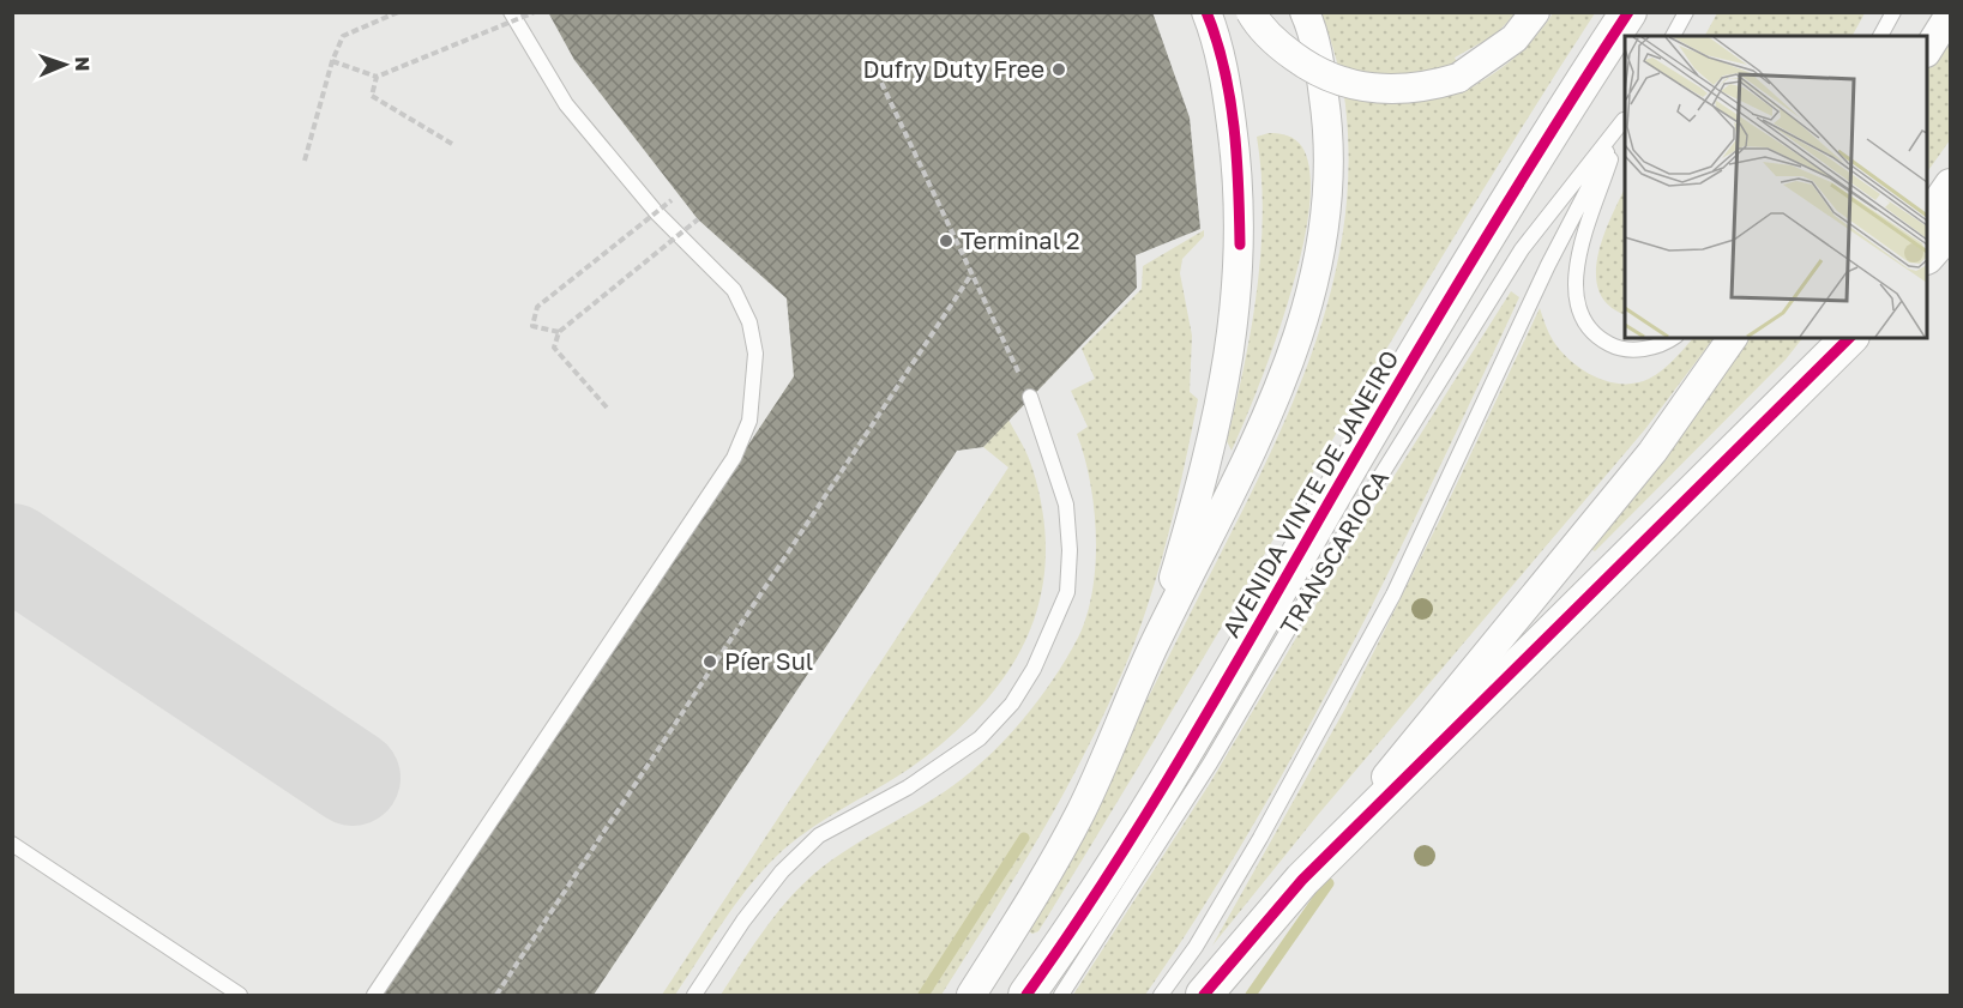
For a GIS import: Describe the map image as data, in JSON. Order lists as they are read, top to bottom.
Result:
{
  "streets": {
    "street": ["AVENIDA VINTE DE JANEIRO"],
    "lane": ["TRANSCARIOCA"]
  },
  "places": ["Dufry Duty Free", "Terminal 2", "Píer Sul"],
  "north": "right"
}
